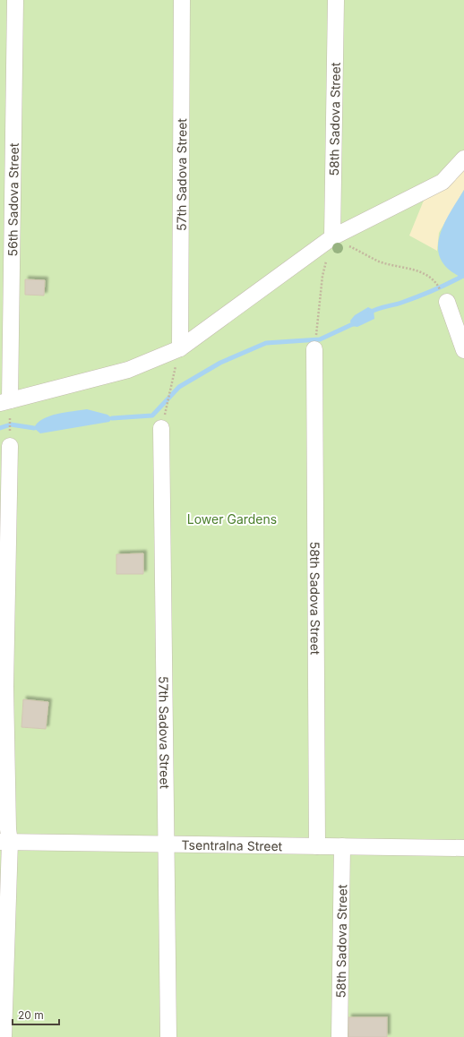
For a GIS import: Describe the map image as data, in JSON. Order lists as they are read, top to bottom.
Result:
{
  "streets": {
    "street": [
      "58th Sadova Street",
      "57th Sadova Street",
      "56th Sadova Street",
      "Tsentralna Street"
    ]
  },
  "crossings": [
    ["58th Sadova Street", "Tsentralna Street"],
    ["57th Sadova Street", "Tsentralna Street"]
  ],
  "parks": ["Lower Gardens"],
  "scale_bar": "20 m"
}
